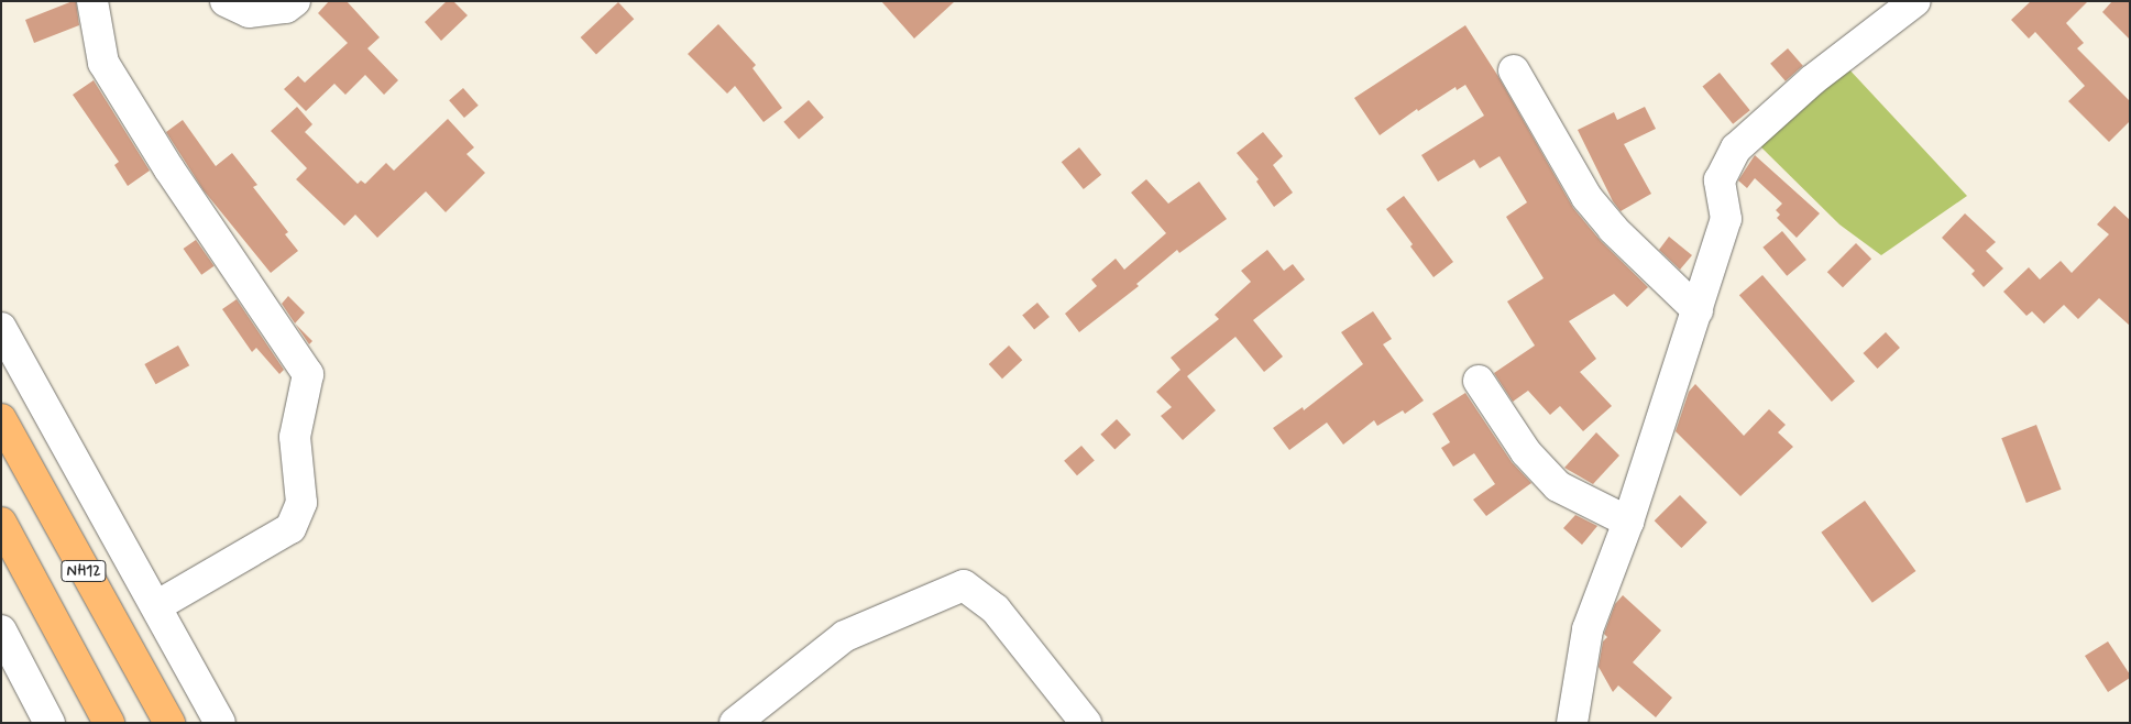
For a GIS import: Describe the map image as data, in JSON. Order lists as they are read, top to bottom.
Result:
{
  "streets": {
    "highway": ["NH12"]
  }
}
